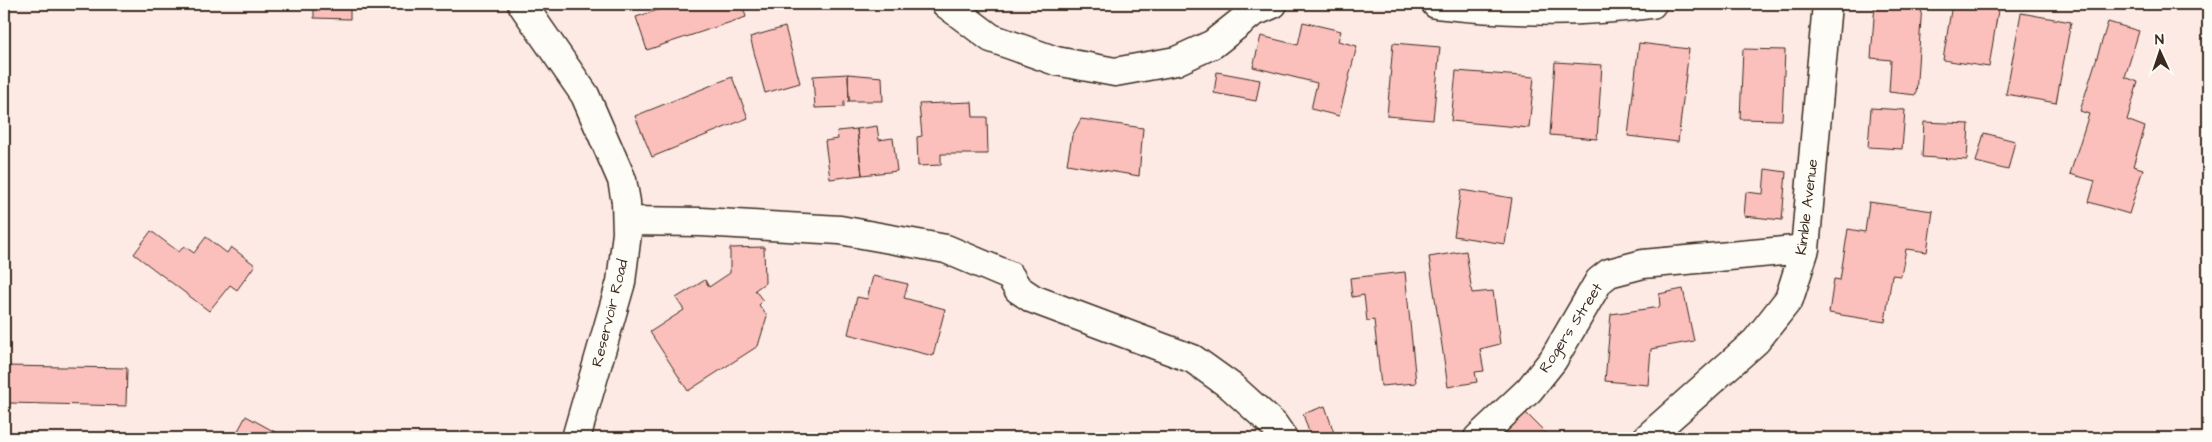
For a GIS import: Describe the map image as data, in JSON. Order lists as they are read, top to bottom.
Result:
{
  "streets": {
    "street": ["Kimble Avenue", "Reservoir Road", "Rogers Street"]
  },
  "crossings": [
    ["Kimble Avenue", "Rogers Street"]
  ],
  "north": "top"
}
